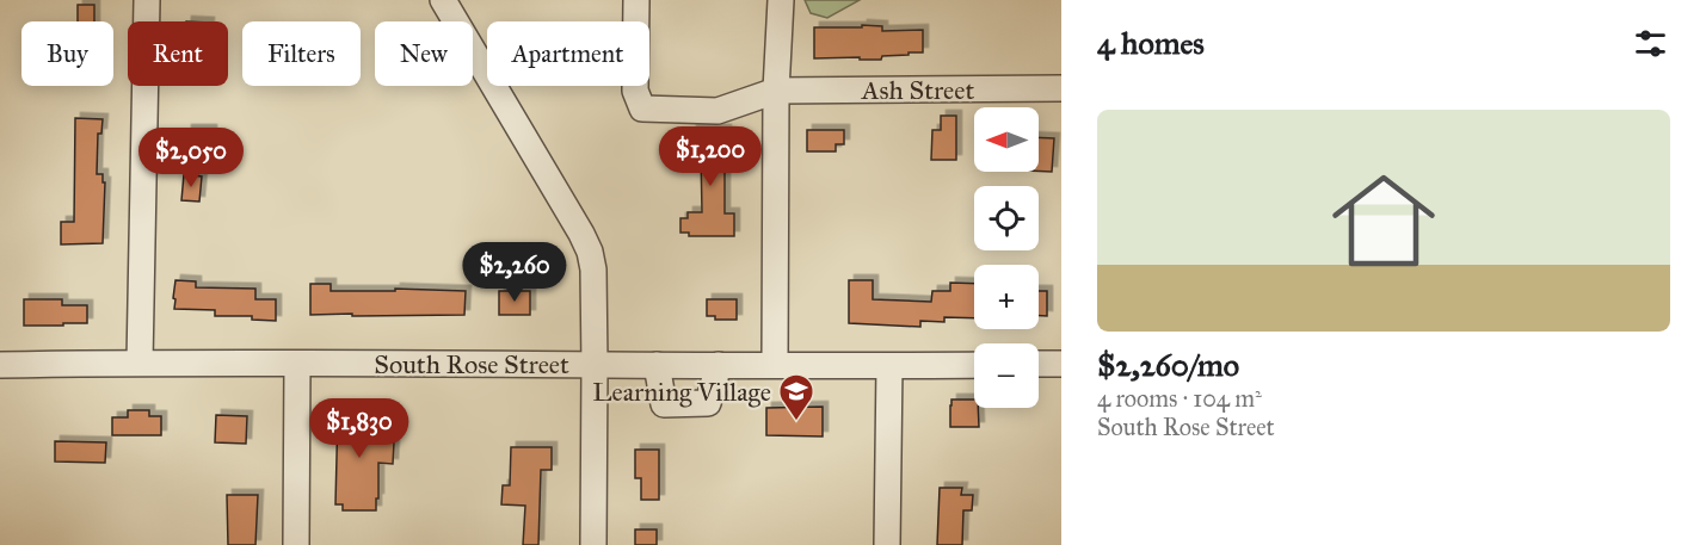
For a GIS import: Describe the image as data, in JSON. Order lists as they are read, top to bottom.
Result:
{
  "streets": {
    "street": ["Ash Street", "South Rose Street"]
  },
  "places": {
    "school or university": ["Learning Village"]
  },
  "north": "left",
  "page": {
    "heading": "4 homes",
    "chip": [
      "Buy",
      "Rent",
      "Filters",
      "New",
      "Apartment"
    ],
    "list": [
      {
        "name": "$2,260/mo",
        "note": "4 rooms · 104 m² · South Rose Street"
      }
    ],
    "map_buttons": ["+", "−"],
    "price": [
      "$1,200",
      "$2,050",
      "$2,260",
      "$1,830"
    ]
  }
}
